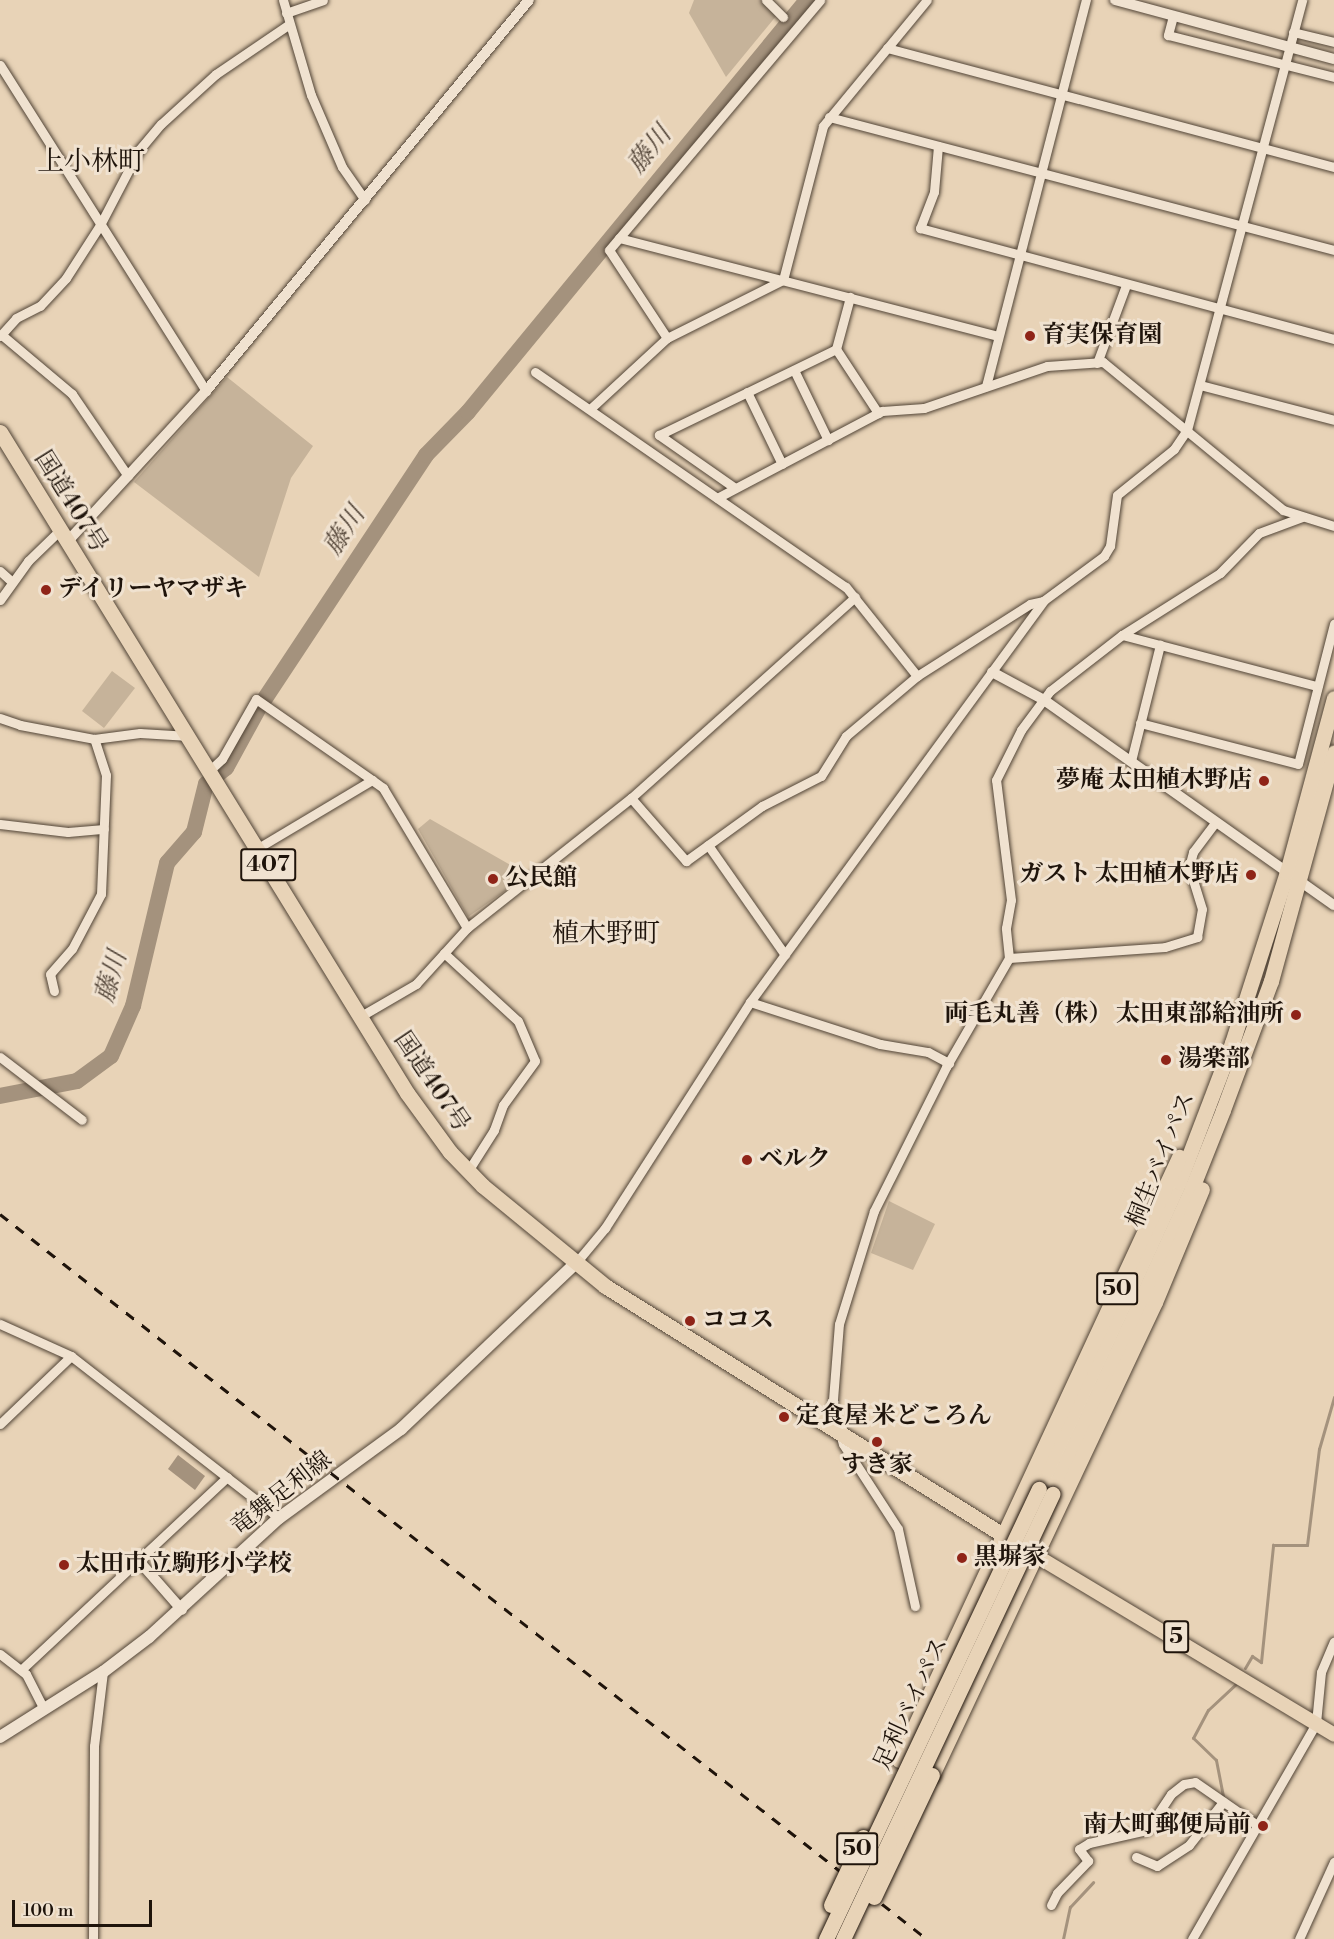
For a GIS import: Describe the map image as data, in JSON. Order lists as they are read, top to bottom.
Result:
{
  "streets": {
    "highway": [
      "国道407号",
      "407",
      "桐生バイパス",
      "50",
      "足利バイパス"
    ],
    "main road": ["竜舞足利線", "5"]
  },
  "crossings": [
    ["国道407号", "50"],
    ["国道407号", "竜舞足利線"],
    ["国道407号", "5"],
    ["桐生バイパス", "50"],
    ["桐生バイパス", "足利バイパス"],
    ["50", "5"]
  ],
  "districts": ["上小林町", "植木野町"],
  "water": ["藤川"],
  "places": [
    "育実保育園",
    "デイリーヤマザキ",
    "夢庵 太田植木野店",
    "ガスト 太田植木野店",
    "公民館",
    "両毛丸善（株） 太田東部給油所",
    "湯楽部",
    "ベルク",
    "ココス",
    "定食屋 米どころん",
    "すき家",
    "黒塀家",
    "太田市立駒形小学校",
    "南大町郵便局前"
  ],
  "scale_bar": "100 m"
}
